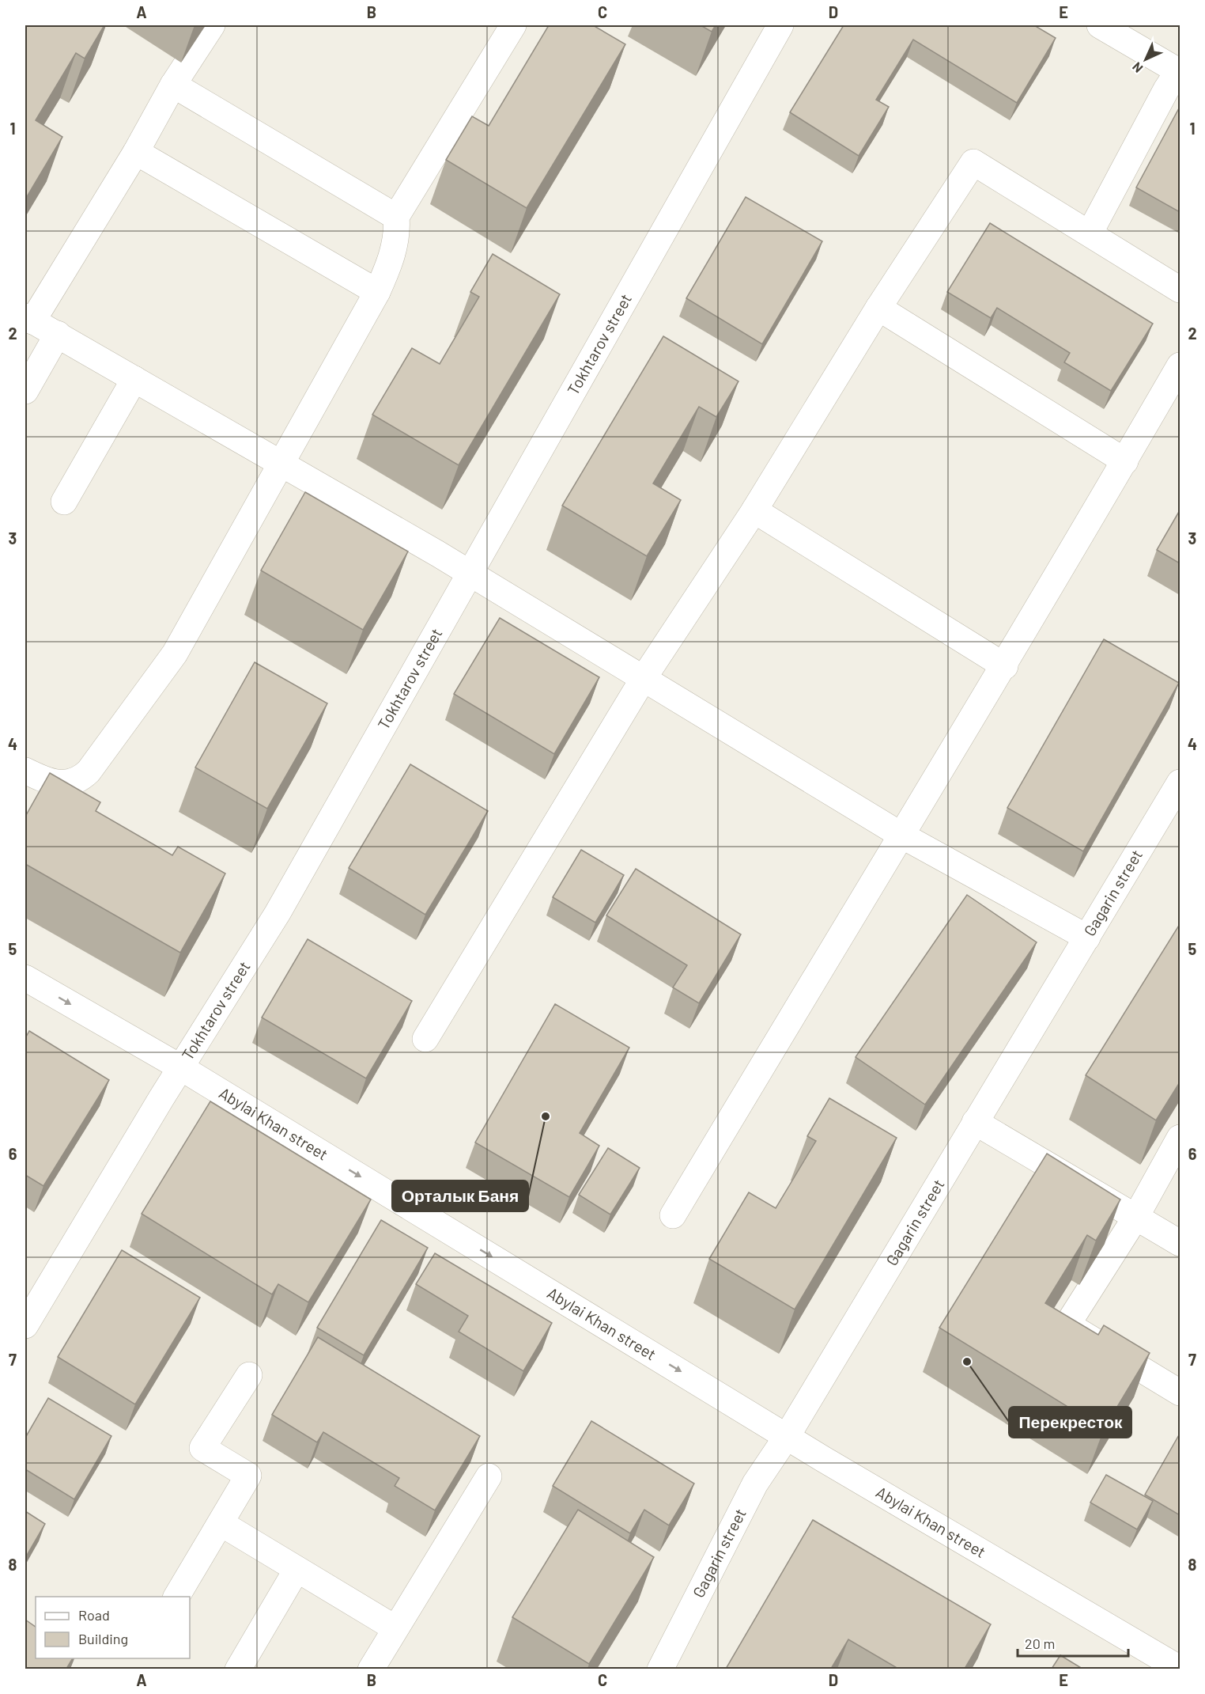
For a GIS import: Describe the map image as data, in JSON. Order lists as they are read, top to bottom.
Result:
{
  "streets": {
    "street": ["Tokhtarov street", "Gagarin street", "Abylai Khan street"]
  },
  "crossings": [
    ["Tokhtarov street", "Abylai Khan street"],
    ["Gagarin street", "Abylai Khan street"]
  ],
  "one_way": ["Abylai Khan street"],
  "places": ["Орталык Баня", "Перекресток"],
  "legend": ["Road", "Building"],
  "scale_bar": "20 m",
  "north": "bottom left",
  "grid": {
    "columns": [
      "A",
      "B",
      "C",
      "D",
      "E"
    ],
    "rows": [
      "1",
      "2",
      "3",
      "4",
      "5",
      "6",
      "7",
      "8"
    ]
  }
}
